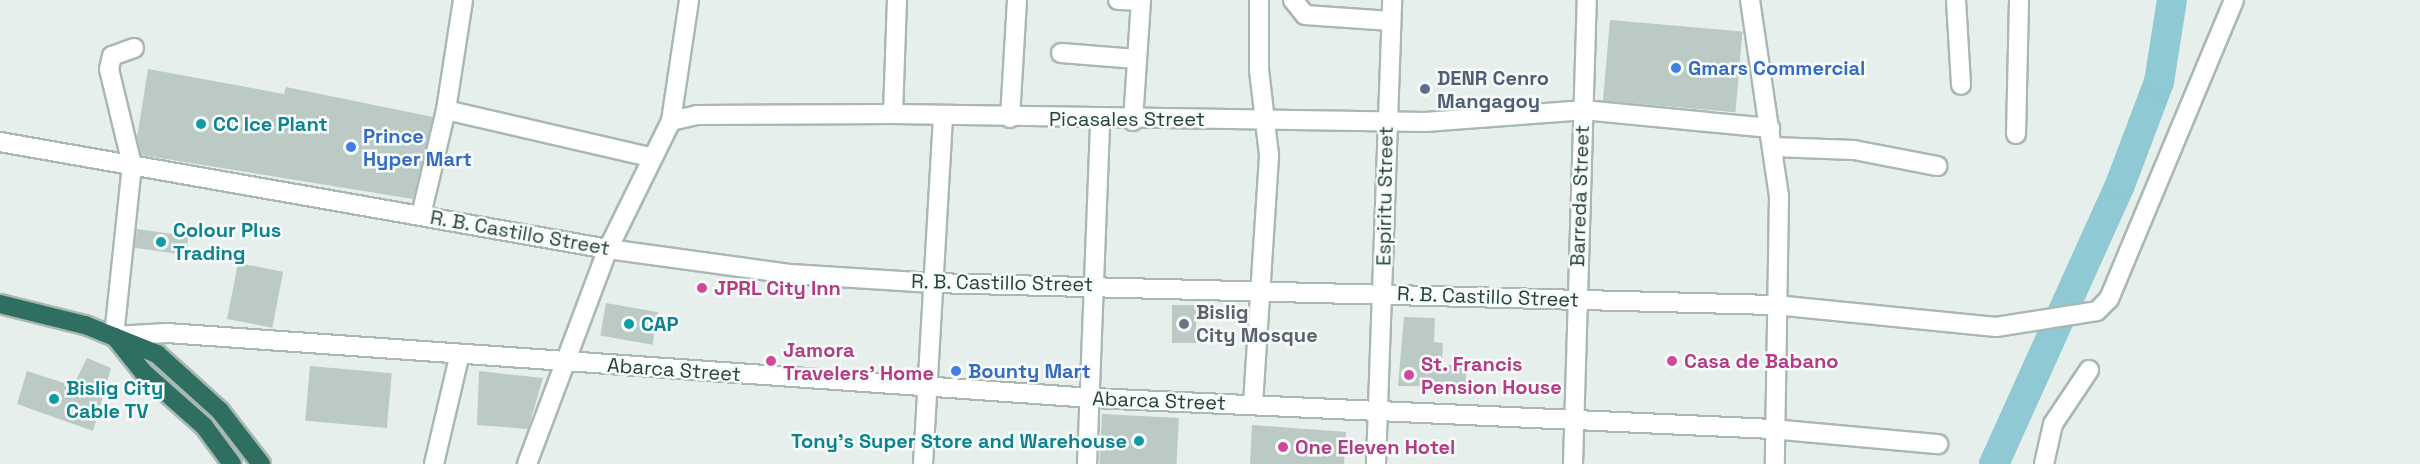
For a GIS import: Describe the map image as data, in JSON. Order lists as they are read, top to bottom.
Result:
{
  "streets": {
    "street": [
      "Picasales Street",
      "Espiritu Street",
      "Barreda Street",
      "R. B. Castillo Street",
      "Abarca Street"
    ]
  },
  "crossings": [
    ["Picasales Street", "Espiritu Street"],
    ["Picasales Street", "Barreda Street"],
    ["Espiritu Street", "R. B. Castillo Street"],
    ["Espiritu Street", "Abarca Street"],
    ["Barreda Street", "R. B. Castillo Street"],
    ["Barreda Street", "Abarca Street"]
  ],
  "places": [
    "Gmars Commercial",
    "DENR Cenro Mangagoy",
    "CC Ice Plant",
    "Prince Hyper Mart",
    "Colour Plus Trading",
    "JPRL City Inn",
    "CAP",
    "Bislig City Mosque",
    "Jamora Travelers' Home",
    "Casa de Babano",
    "Bounty Mart",
    "St. Francis Pension House",
    "Bislig City Cable TV",
    "Tony's Super Store and Warehouse",
    "One Eleven Hotel"
  ]
}
